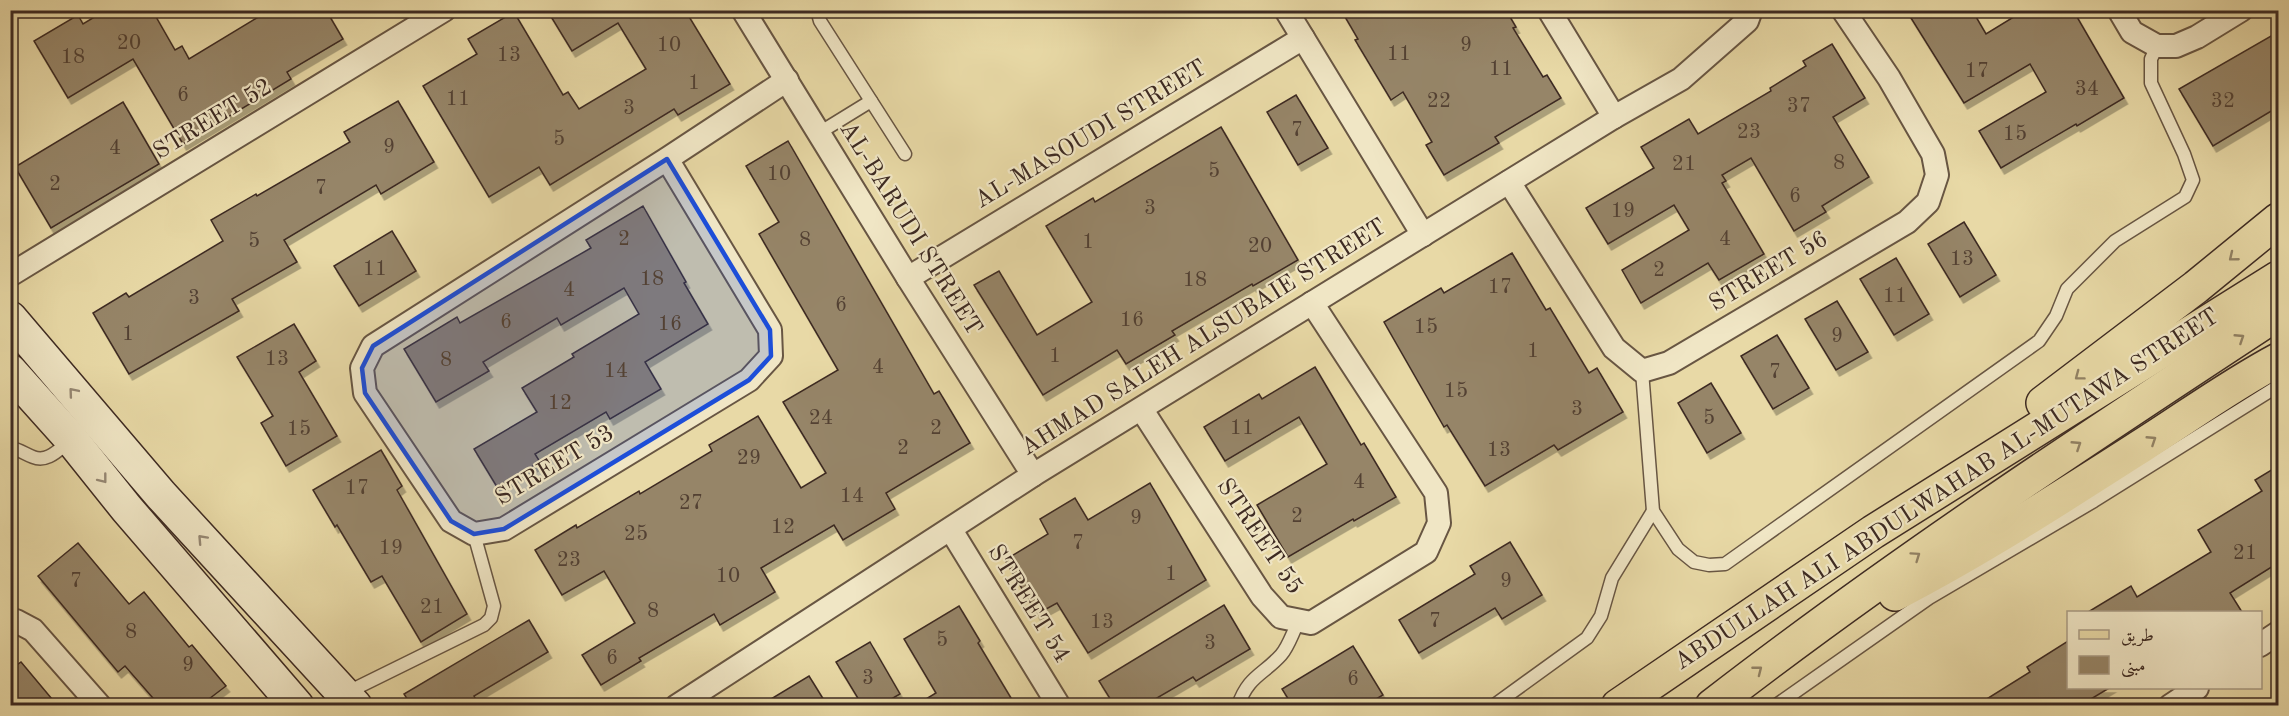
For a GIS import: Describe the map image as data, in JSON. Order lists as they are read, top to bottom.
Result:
{
  "streets": {
    "main road": ["ABDULLAH ALI ABDULWAHAB AL-MUTAWA STREET"],
    "street": [
      "STREET 52",
      "AL-MASOUDI STREET",
      "AL-BARUDI STREET",
      "STREET 56",
      "AHMAD SALEH ALSUBAIE STREET",
      "STREET 53",
      "STREET 55",
      "STREET 54"
    ]
  },
  "crossings": [
    ["AL-MASOUDI STREET", "AL-BARUDI STREET"],
    ["AL-BARUDI STREET", "AHMAD SALEH ALSUBAIE STREET"],
    ["AHMAD SALEH ALSUBAIE STREET", "STREET 55"],
    ["AHMAD SALEH ALSUBAIE STREET", "STREET 54"]
  ],
  "house_numbers": [
    "20",
    "10",
    "9",
    "11",
    "13",
    "18",
    "11",
    "17",
    "1",
    "34",
    "6",
    "11",
    "22",
    "32",
    "37",
    "3",
    "7",
    "23",
    "15",
    "5",
    "9",
    "4",
    "8",
    "21",
    "5",
    "10",
    "2",
    "7",
    "6",
    "3",
    "19",
    "2",
    "4",
    "8",
    "5",
    "1",
    "20",
    "13",
    "11",
    "2",
    "18",
    "18",
    "17",
    "4",
    "11",
    "3",
    "6",
    "16",
    "6",
    "16",
    "15",
    "1",
    "9",
    "1",
    "1",
    "13",
    "8",
    "4",
    "14",
    "7",
    "15",
    "12",
    "3",
    "24",
    "5",
    "2",
    "11",
    "15",
    "2",
    "13",
    "29",
    "4",
    "17",
    "14",
    "27",
    "2",
    "9",
    "12",
    "25",
    "7",
    "19",
    "21",
    "23",
    "1",
    "10",
    "7",
    "9",
    "21",
    "8",
    "7",
    "13",
    "8",
    "5",
    "3",
    "6",
    "9",
    "3",
    "6"
  ],
  "legend": ["طريق", "مبنى"]
}
